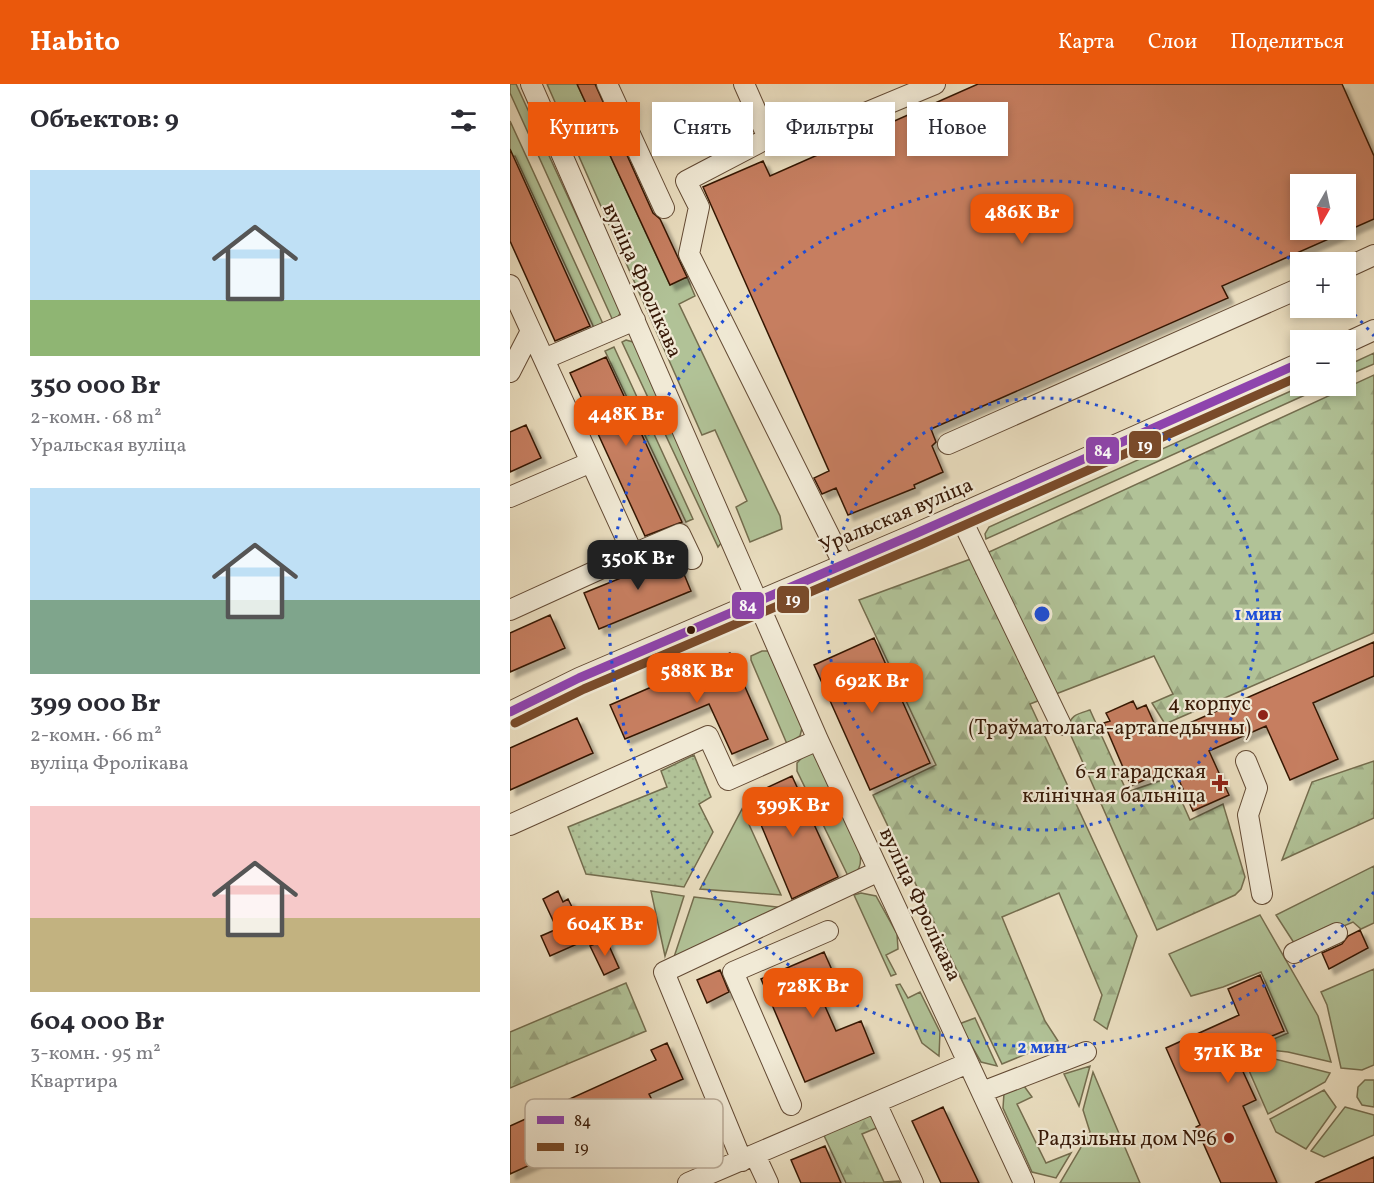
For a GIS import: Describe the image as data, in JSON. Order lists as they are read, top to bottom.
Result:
{
  "streets": {
    "street": ["вуліца Фролікава", "Уральская вуліца"]
  },
  "crossings": [
    ["вуліца Фролікава", "Уральская вуліца"]
  ],
  "places": {
    "other": ["4 корпус (Траўматолага-артапедычны)", "Радзільны дом №6"],
    "health": ["6-я гарадская клінічная бальніца"]
  },
  "lines": ["transit line 84", "transit line 19"],
  "legend": ["84", "19"],
  "north": "bottom",
  "page": {
    "header": "Habito",
    "nav": ["Карта", "Слои", "Поделиться"],
    "heading": "Объектов: 9",
    "chip": [
      "Купить",
      "Снять",
      "Фильтры",
      "Новое"
    ],
    "list": [
      {
        "name": "350 000 Br",
        "note": "2-комн. · 68 m² · Уральская вуліца"
      },
      {
        "name": "399 000 Br",
        "note": "2-комн. · 66 m² · вуліца Фролікава"
      },
      {
        "name": "604 000 Br",
        "note": "3-комн. · 95 m² · Квартира"
      }
    ],
    "map_buttons": ["+", "−"],
    "price": [
      "486K Br",
      "448K Br",
      "350K Br",
      "588K Br",
      "692K Br",
      "399K Br",
      "604K Br",
      "728K Br",
      "371K Br"
    ]
  },
  "rings": ["1 мин", "2 мин"]
}
